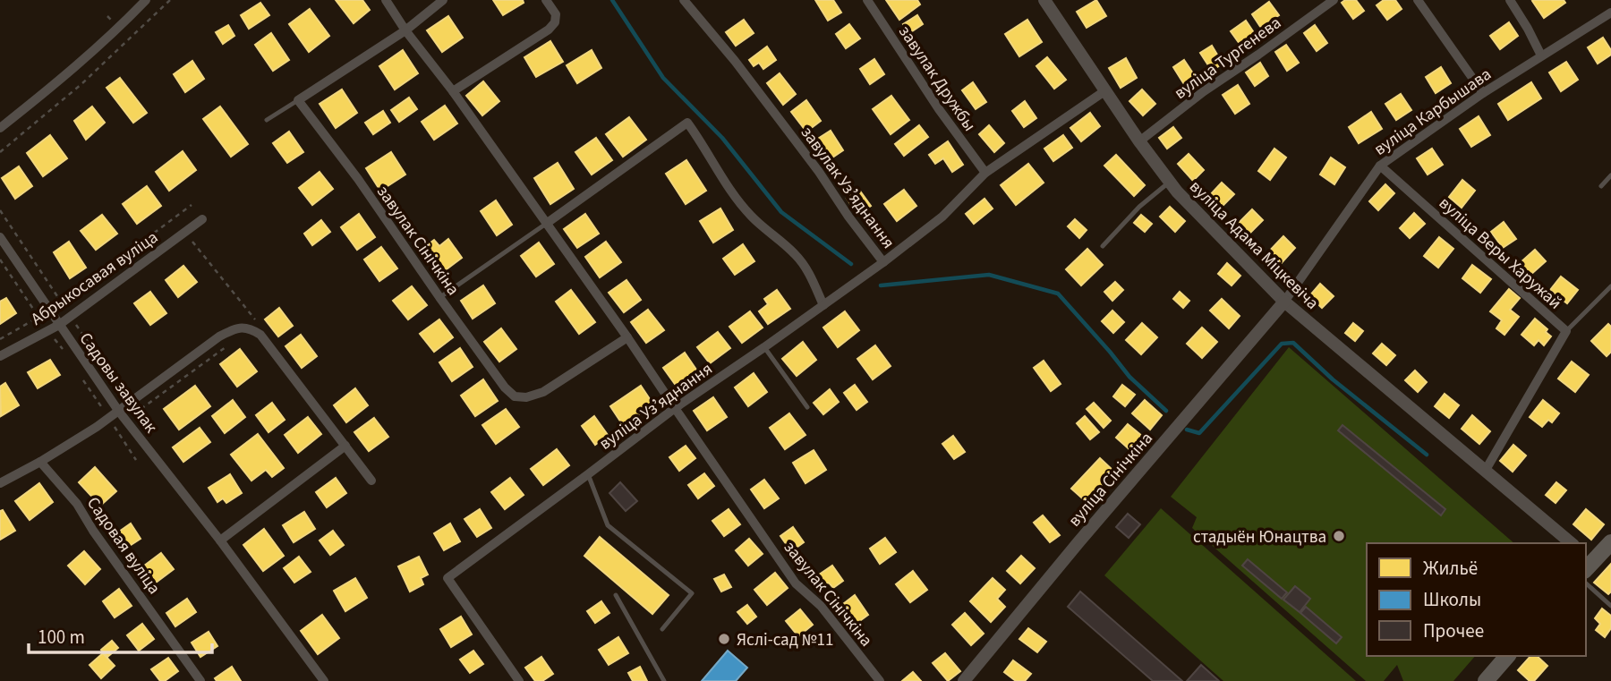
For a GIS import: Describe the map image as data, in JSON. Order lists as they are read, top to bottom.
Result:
{
  "streets": {
    "street": [
      "вуліца Тургенева",
      "завулак Дружбы",
      "вуліца Карбышава",
      "завулак Узʼяднання",
      "завулак Сінічкіна",
      "вуліца Адама Міцкевіча",
      "вуліца Веры Харужай",
      "Абрыкосавая вуліца",
      "Садовы завулак",
      "вуліца Узʼяднання",
      "вуліца Сінічкіна",
      "Садовая вуліца"
    ]
  },
  "crossings": [
    ["вуліца Тургенева", "вуліца Адама Міцкевіча"],
    ["завулак Дружбы", "завулак Узʼяднання"],
    ["вуліца Карбышава", "вуліца Адама Міцкевіча"],
    ["вуліца Карбышава", "вуліца Веры Харужай"],
    ["вуліца Карбышава", "вуліца Сінічкіна"],
    ["завулак Узʼяднання", "вуліца Адама Міцкевіча"],
    ["завулак Узʼяднання", "вуліца Узʼяднання"],
    ["завулак Сінічкіна", "вуліца Узʼяднання"],
    ["вуліца Адама Міцкевіча", "вуліца Веры Харужай"],
    ["вуліца Адама Міцкевіча", "вуліца Сінічкіна"],
    ["Абрыкосавая вуліца", "Садовы завулак"]
  ],
  "places": ["стадыён Юнацтва", "Яслі-сад №11"],
  "legend": ["Жильё", "Школы", "Прочее"],
  "scale_bar": "100 m"
}
